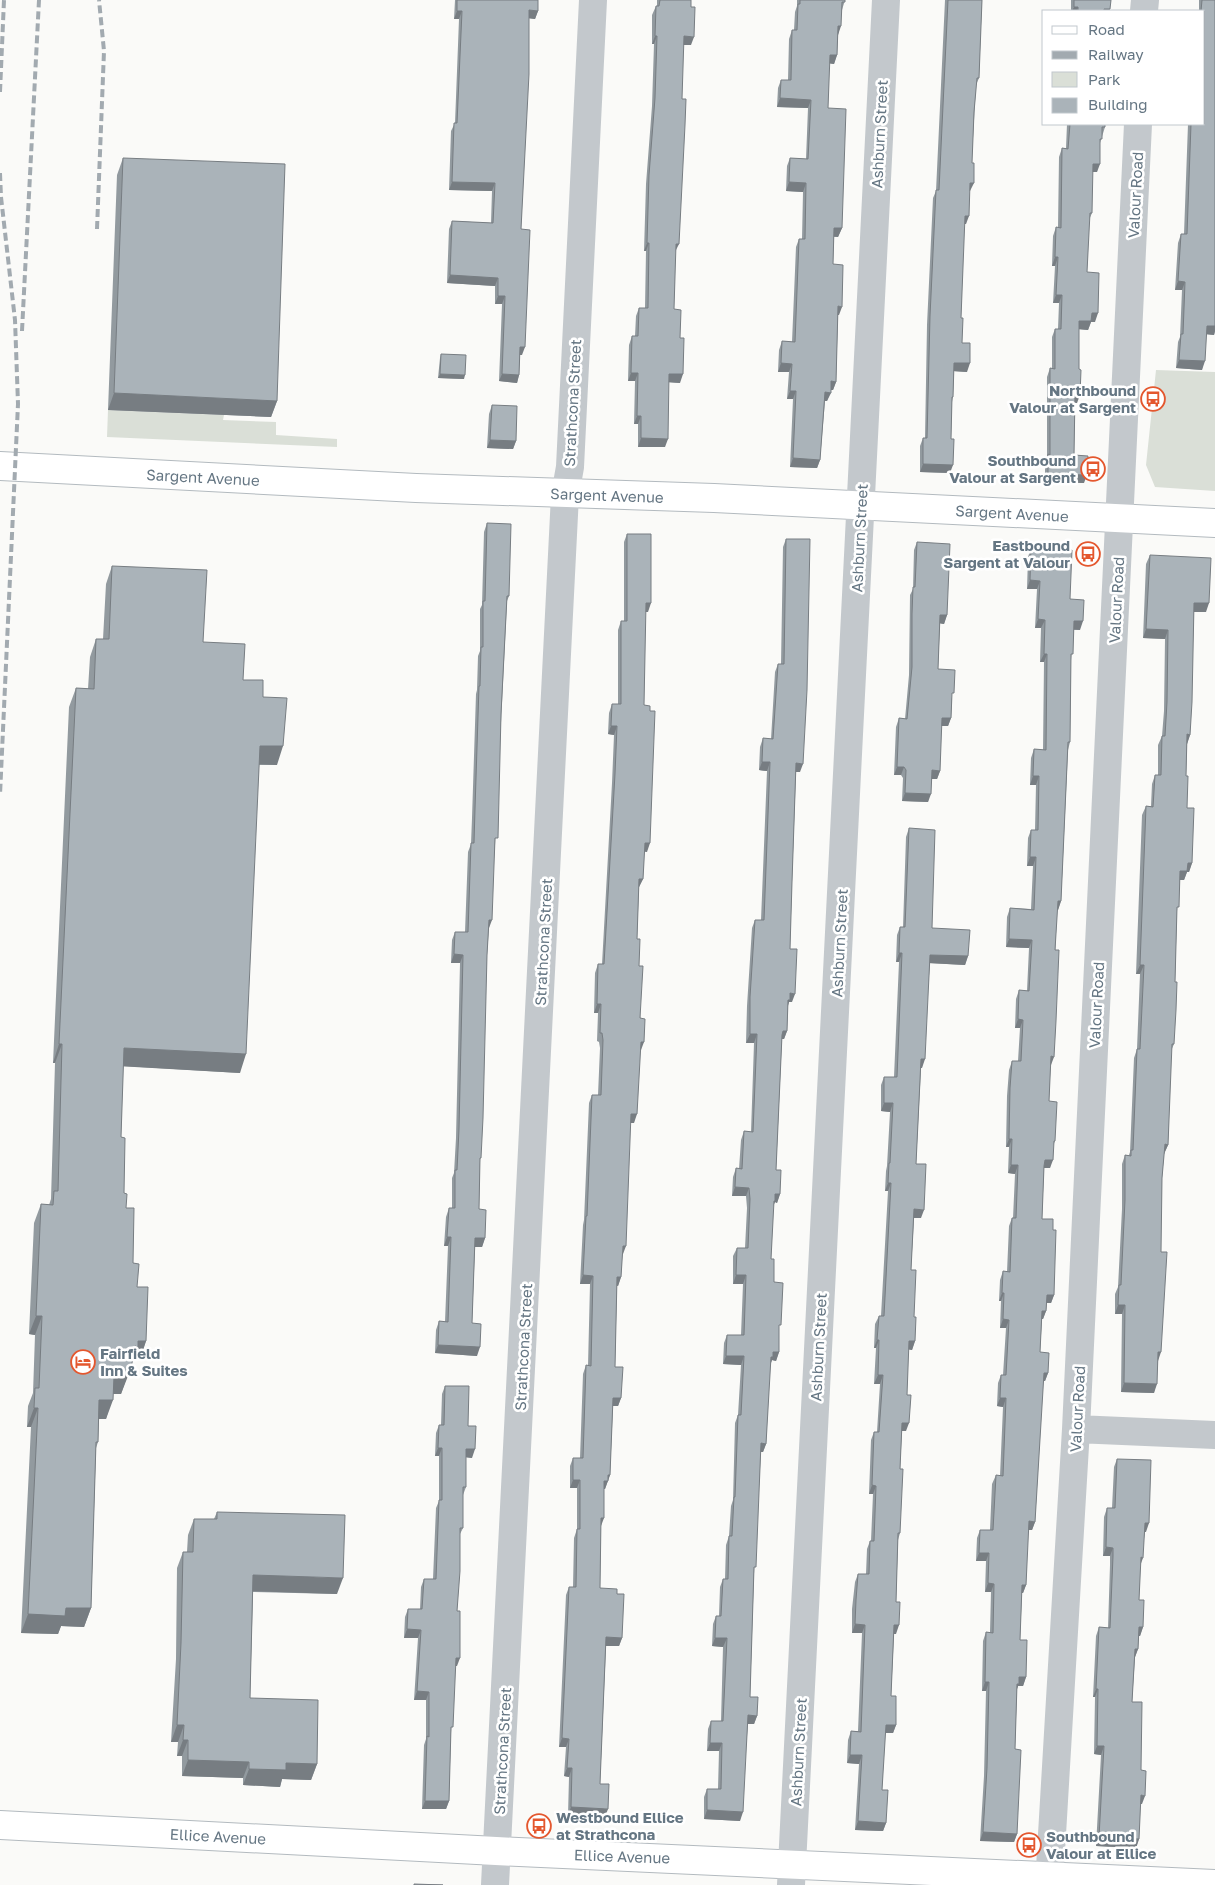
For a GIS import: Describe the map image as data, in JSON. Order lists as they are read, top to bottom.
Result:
{
  "streets": {
    "main road": ["Sargent Avenue", "Ellice Avenue"],
    "street": ["Ashburn Street", "Valour Road", "Strathcona Street"]
  },
  "crossings": [
    ["Ashburn Street", "Sargent Avenue"],
    ["Ashburn Street", "Ellice Avenue"],
    ["Valour Road", "Sargent Avenue"],
    ["Valour Road", "Ellice Avenue"],
    ["Strathcona Street", "Sargent Avenue"],
    ["Strathcona Street", "Ellice Avenue"]
  ],
  "places": {
    "bus stop": [
      "Northbound Valour at Sargent",
      "Southbound Valour at Sargent",
      "Eastbound Sargent at Valour",
      "Westbound Ellice at Strathcona",
      "Southbound Valour at Ellice"
    ],
    "hotel": ["Fairfield Inn & Suites"]
  },
  "legend": [
    "Road",
    "Railway",
    "Park",
    "Building"
  ]
}
